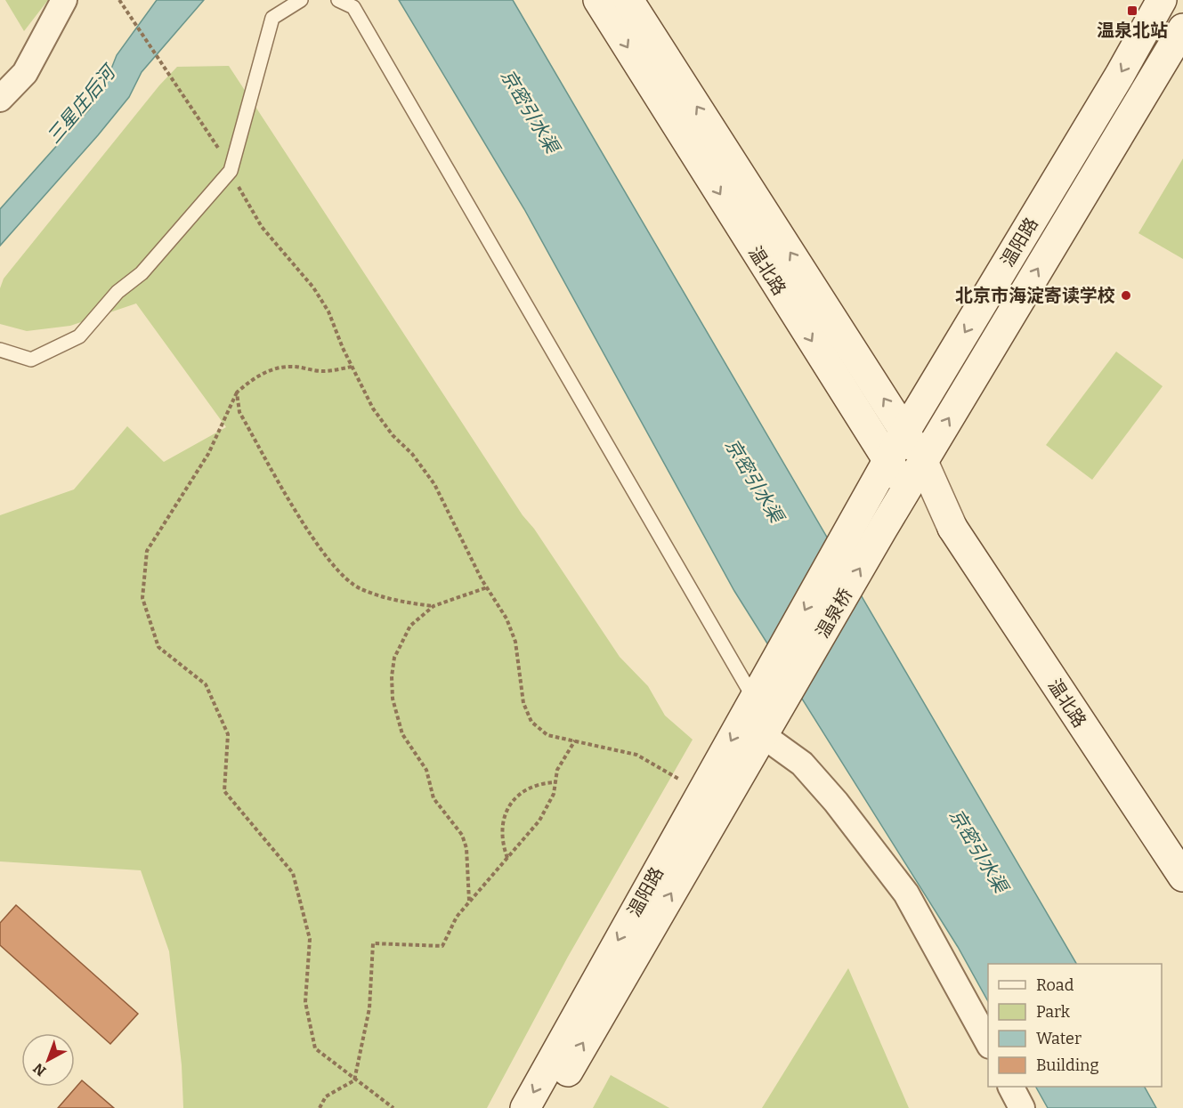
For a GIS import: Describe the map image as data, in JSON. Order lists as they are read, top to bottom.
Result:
{
  "streets": {
    "main road": ["温阳路", "温北路", "温泉桥"]
  },
  "crossings": [
    ["温阳路", "温北路"],
    ["温阳路", "温泉桥"]
  ],
  "water": ["三星庄后河", "京密引水渠"],
  "places": {
    "transit": ["温泉北站"],
    "other": ["北京市海淀寄读学校"]
  },
  "legend": [
    "Road",
    "Park",
    "Water",
    "Building"
  ],
  "north": "bottom left"
}
